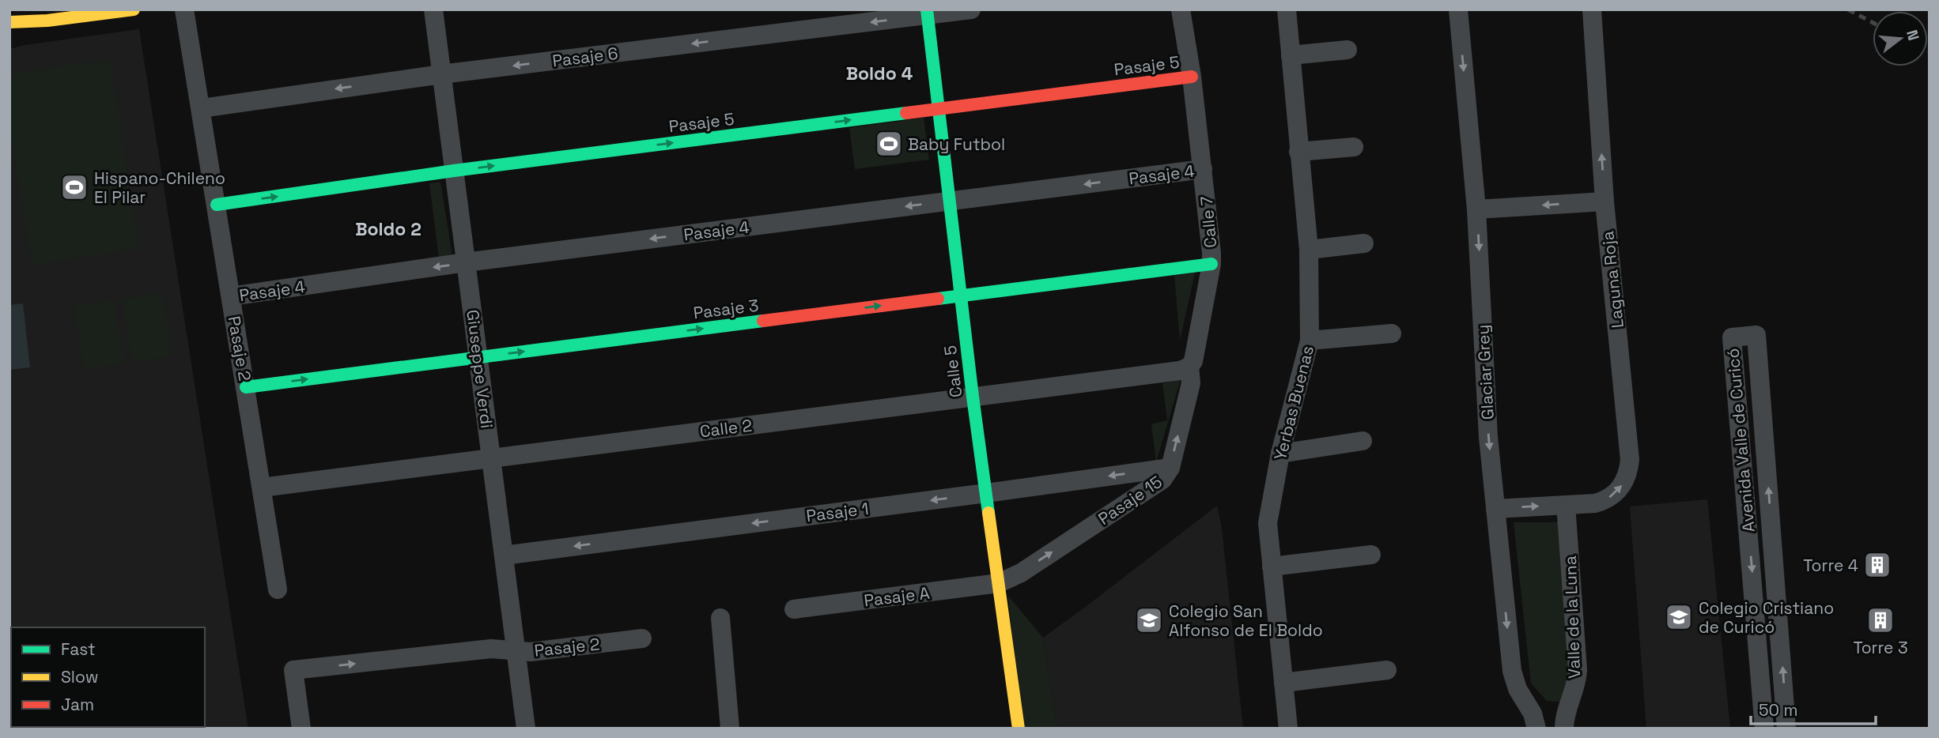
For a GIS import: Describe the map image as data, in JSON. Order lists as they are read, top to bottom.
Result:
{
  "streets": {
    "street": [
      "Pasaje 6",
      "Pasaje 5",
      "Pasaje 4",
      "Calle 7",
      "Laguna Roja",
      "Pasaje 3",
      "Pasaje 2",
      "Giuseppe Verdi",
      "Calle 5",
      "Glaciar Grey",
      "Yerbas Buenas",
      "Calle 2",
      "Avenida Valle de Curicó",
      "Pasaje 15",
      "Pasaje 1",
      "Pasaje A",
      "Valle de la Luna"
    ]
  },
  "crossings": [
    ["Pasaje 6", "Pasaje 2"],
    ["Pasaje 6", "Giuseppe Verdi"],
    ["Pasaje 6", "Calle 5"],
    ["Pasaje 5", "Calle 7"],
    ["Pasaje 5", "Pasaje 2"],
    ["Pasaje 5", "Giuseppe Verdi"],
    ["Pasaje 5", "Calle 5"],
    ["Pasaje 4", "Calle 7"],
    ["Pasaje 4", "Pasaje 2"],
    ["Pasaje 4", "Giuseppe Verdi"],
    ["Pasaje 4", "Calle 5"],
    ["Calle 7", "Pasaje 3"],
    ["Calle 7", "Calle 2"],
    ["Calle 7", "Pasaje 15"],
    ["Laguna Roja", "Glaciar Grey"],
    ["Laguna Roja", "Valle de la Luna"],
    ["Pasaje 3", "Pasaje 2"],
    ["Pasaje 3", "Giuseppe Verdi"],
    ["Pasaje 3", "Calle 5"],
    ["Pasaje 2", "Giuseppe Verdi"],
    ["Pasaje 2", "Calle 2"],
    ["Giuseppe Verdi", "Calle 2"],
    ["Giuseppe Verdi", "Pasaje 1"],
    ["Calle 5", "Calle 2"],
    ["Calle 5", "Pasaje 15"],
    ["Calle 5", "Pasaje 1"],
    ["Calle 5", "Pasaje A"],
    ["Calle 2", "Pasaje 15"],
    ["Pasaje 15", "Pasaje 1"],
    ["Pasaje 15", "Pasaje A"]
  ],
  "one_way": [
    "Pasaje 6",
    "Pasaje 5",
    "Pasaje 4",
    "Laguna Roja",
    "Pasaje 3",
    "Glaciar Grey",
    "Pasaje 15",
    "Pasaje 1"
  ],
  "districts": ["Boldo 4", "Boldo 2"],
  "places": {
    "sports": ["Baby Futbol", "Hispano-Chileno El Pilar"],
    "building": ["Torre 4", "Torre 3"],
    "school or university": ["Colegio Cristiano de Curicó", "Colegio San Alfonso de El Boldo"]
  },
  "legend": ["Fast", "Slow", "Jam"],
  "scale_bar": "50 m",
  "north": "right"
}
